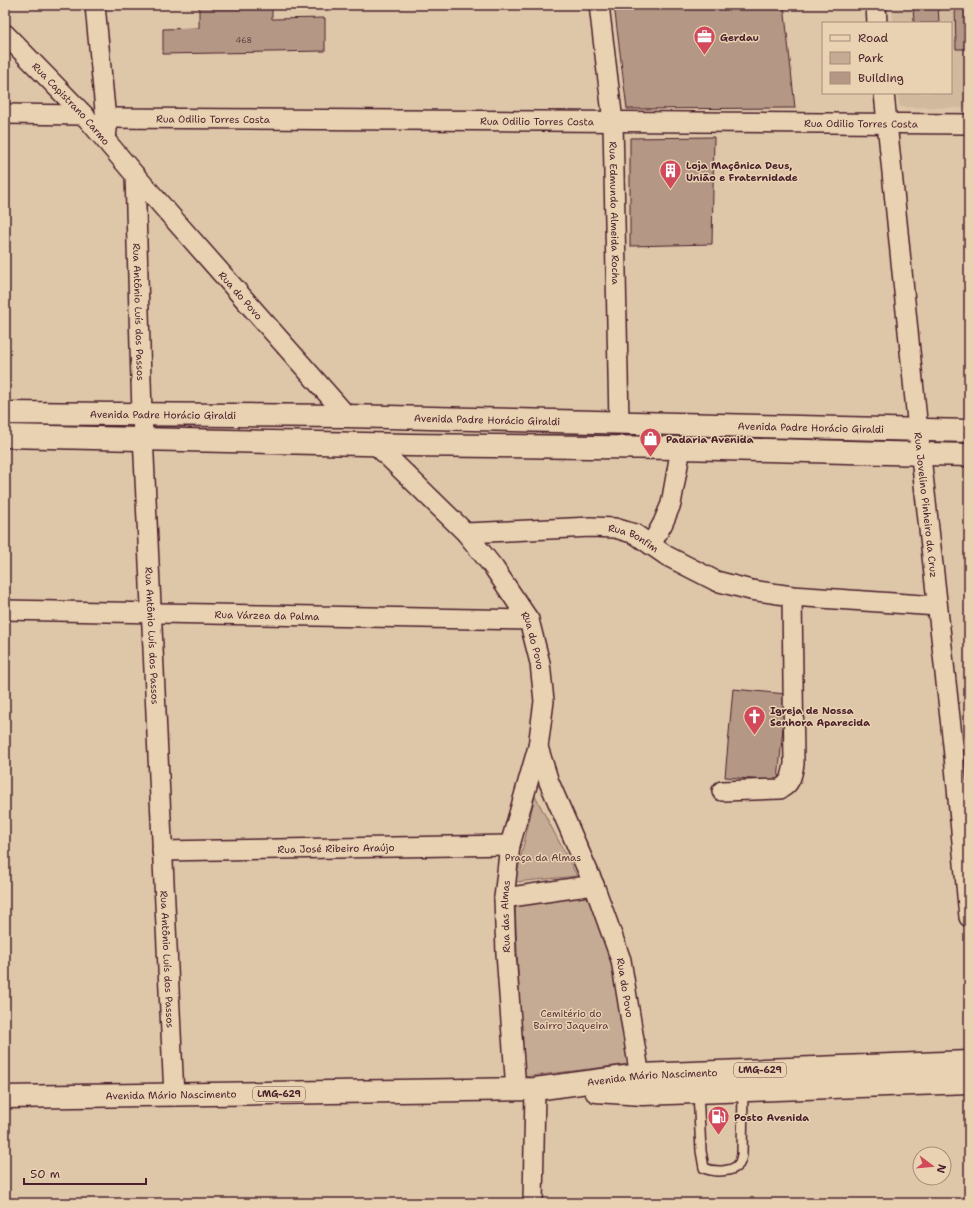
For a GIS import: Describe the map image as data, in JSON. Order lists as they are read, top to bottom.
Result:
{
  "streets": {
    "street": [
      "Rua Capistrano Carmo",
      "Rua Odilio Torres Costa",
      "Rua Edmundo Almeida Rocha",
      "Rua do Povo",
      "Rua Antônio Luís dos Passos",
      "Avenida Padre Horácio Giraldi",
      "Rua Jovelino Pinheiro da Cruz",
      "Rua Bonfim",
      "Rua Várzea da Palma",
      "Rua José Ribeiro Araújo",
      "Rua das Almas",
      "LMG-629",
      "Avenida Mário Nascimento"
    ]
  },
  "crossings": [
    ["Rua Capistrano Carmo", "Rua do Povo"],
    ["Rua Capistrano Carmo", "Rua Antônio Luís dos Passos"],
    ["Rua Odilio Torres Costa", "Rua Edmundo Almeida Rocha"],
    ["Rua Odilio Torres Costa", "Rua Jovelino Pinheiro da Cruz"],
    ["Rua Edmundo Almeida Rocha", "Avenida Padre Horácio Giraldi"],
    ["Rua do Povo", "Rua Antônio Luís dos Passos"],
    ["Rua do Povo", "Avenida Padre Horácio Giraldi"],
    ["Rua do Povo", "Rua Bonfim"],
    ["Rua do Povo", "Rua Várzea da Palma"],
    ["Rua do Povo", "Rua das Almas"],
    ["Rua do Povo", "Avenida Mário Nascimento"],
    ["Rua Antônio Luís dos Passos", "Avenida Padre Horácio Giraldi"],
    ["Rua Antônio Luís dos Passos", "Rua Várzea da Palma"],
    ["Rua Antônio Luís dos Passos", "Rua José Ribeiro Araújo"],
    ["Rua Antônio Luís dos Passos", "Avenida Mário Nascimento"],
    ["Avenida Padre Horácio Giraldi", "Rua Jovelino Pinheiro da Cruz"],
    ["Rua Jovelino Pinheiro da Cruz", "Rua Bonfim"],
    ["Rua José Ribeiro Araújo", "Rua das Almas"],
    ["Rua das Almas", "Avenida Mário Nascimento"]
  ],
  "parks": ["Praça da Almas", "Cemitério do Bairro Jaqueira"],
  "places": {
    "office": ["Gerdau"],
    "building": ["Loja Maçônica Deus, União e Fraternidade"],
    "shop": ["Padaria Avenida"],
    "church": ["Igreja de Nossa Senhora Aparecida"],
    "fuel station": ["Posto Avenida"]
  },
  "house_numbers": ["468"],
  "legend": ["Road", "Park", "Building"],
  "scale_bar": "50 m",
  "north": "right"
}
